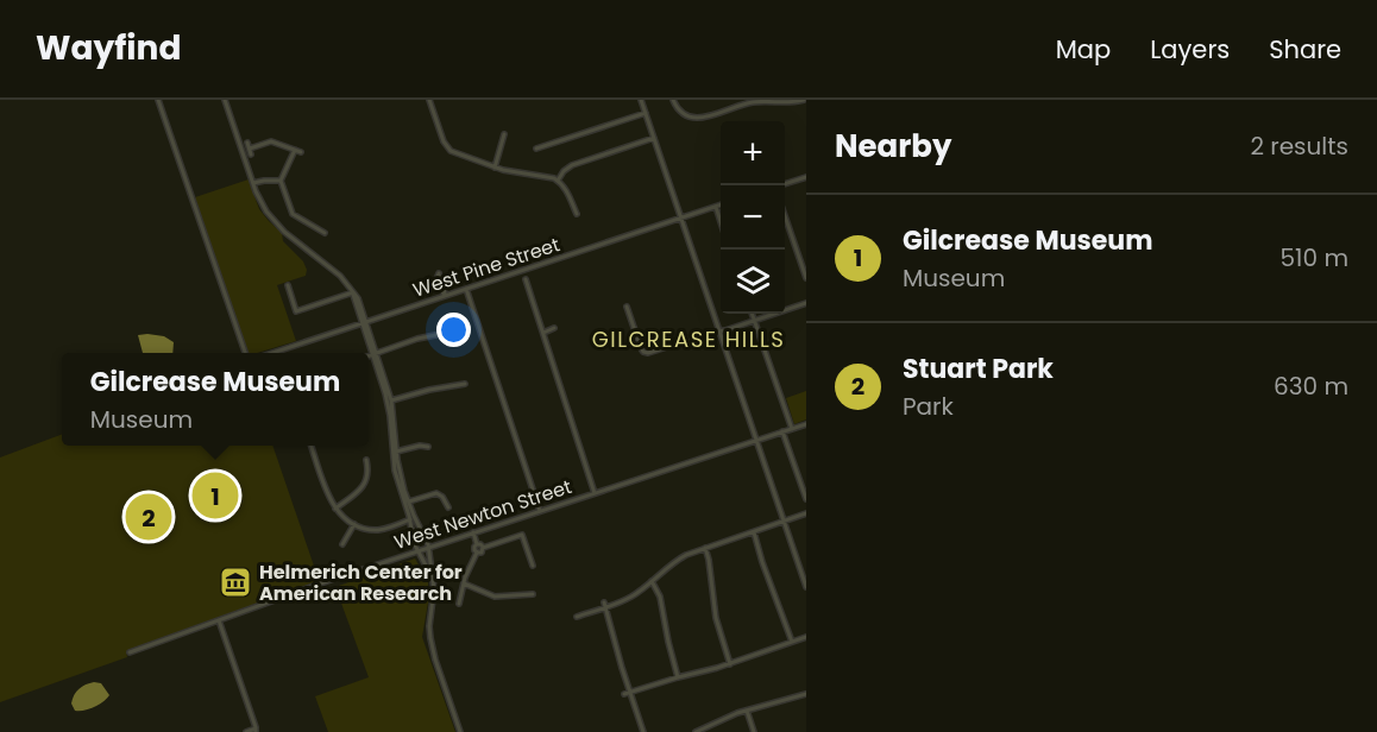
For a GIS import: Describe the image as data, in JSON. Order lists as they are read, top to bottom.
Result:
{
  "streets": {
    "street": ["West Pine Street", "West Newton Street"]
  },
  "districts": ["GILCREASE HILLS"],
  "places": {
    "museum": ["Helmerich Center for American Research"]
  },
  "page": {
    "header": "Wayfind",
    "nav": ["Map", "Layers", "Share"],
    "heading": ["Nearby", "2 results"],
    "map_buttons": ["+", "−"],
    "list": [
      {
        "mark": "1",
        "name": "Gilcrease Museum",
        "note": "Museum",
        "value": "510 m"
      },
      {
        "mark": "2",
        "name": "Stuart Park",
        "note": "Park",
        "value": "630 m"
      }
    ],
    "popup": ["Gilcrease Museum", "Museum"],
    "pins": ["1", "2"]
  }
}
